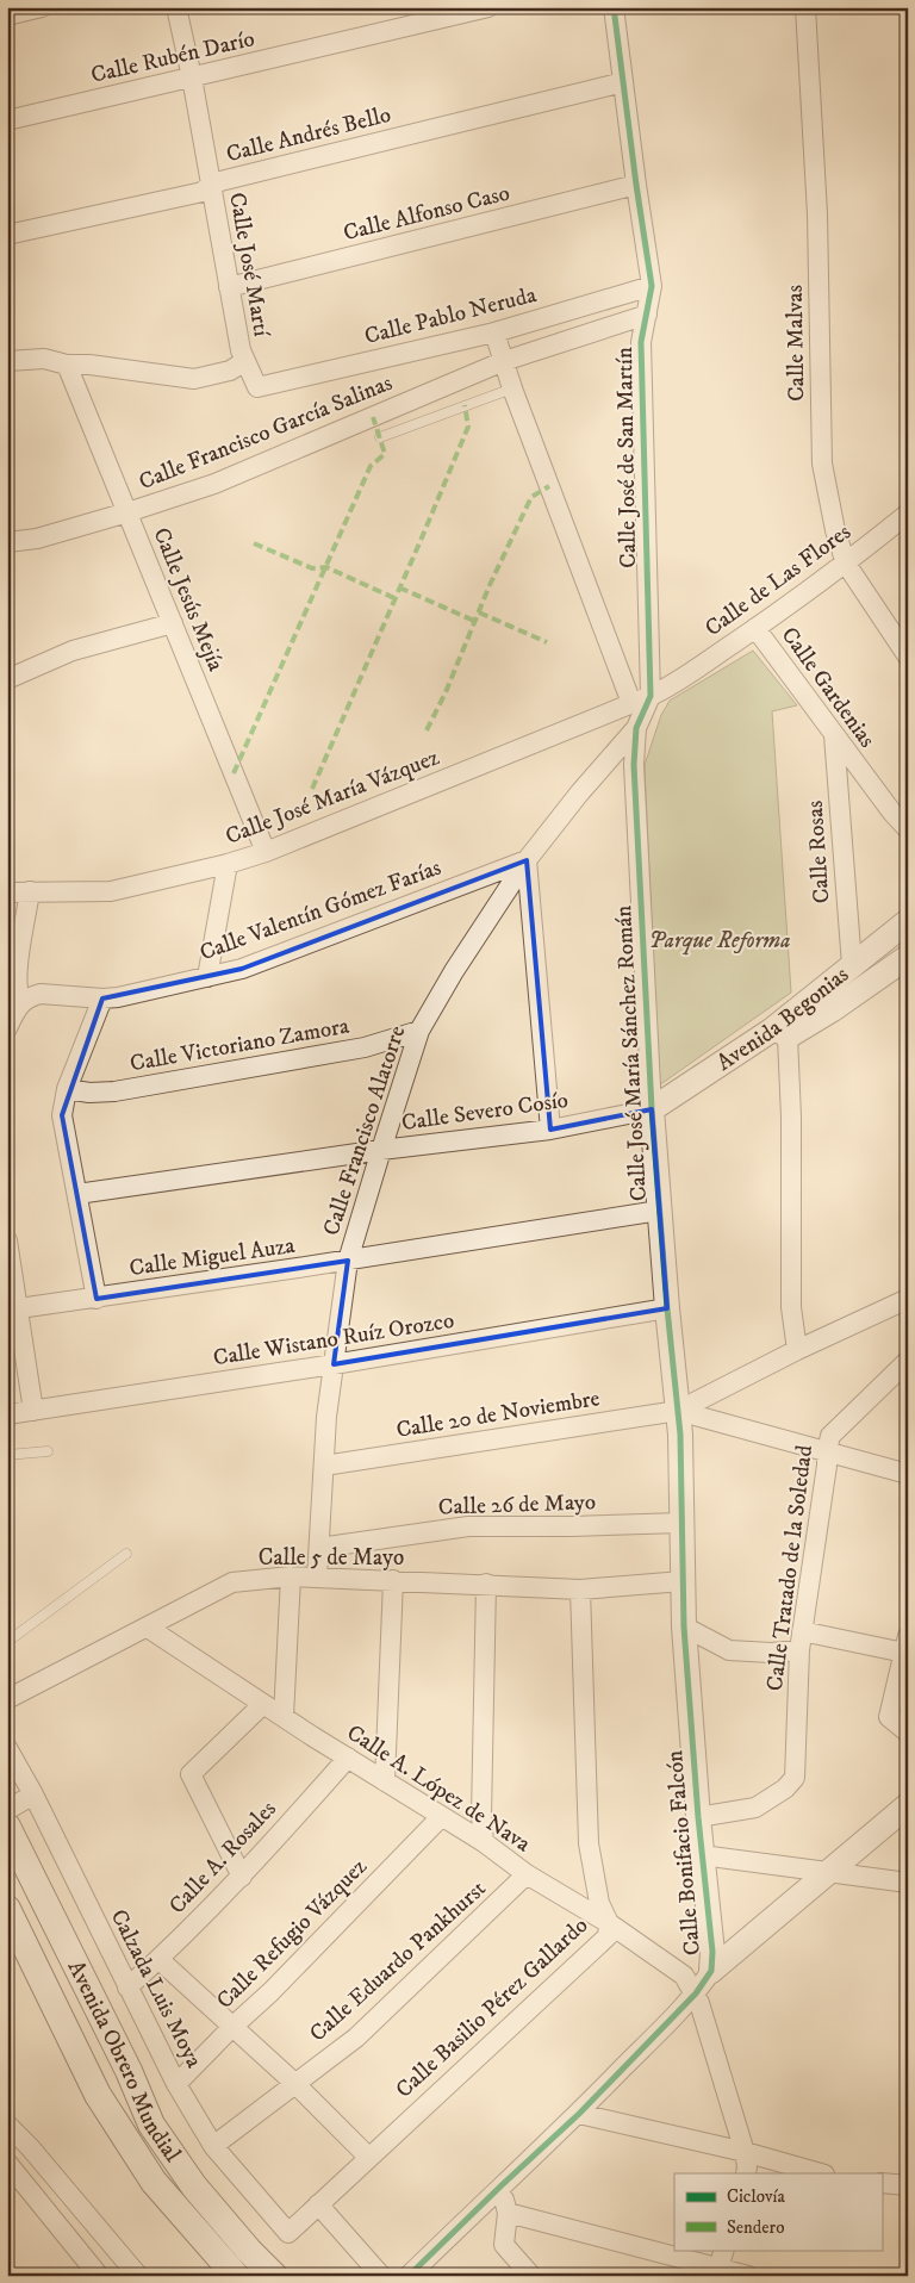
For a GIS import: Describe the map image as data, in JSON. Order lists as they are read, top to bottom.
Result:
{
  "streets": {
    "main road": ["Avenida Obrero Mundial"],
    "street": [
      "Calle Rubén Darío",
      "Calle Andrés Bello",
      "Calle Alfonso Caso",
      "Calle José Martí",
      "Calle Pablo Neruda",
      "Calle Malvas",
      "Calle Francisco García Salinas",
      "Calle José de San Martín",
      "Calle de Las Flores",
      "Calle Jesús Mejía",
      "Calle Gardenias",
      "Calle José María Vázquez",
      "Calle Rosas",
      "Calle Valentín Gómez Farías",
      "Avenida Begonias",
      "Calle Victoriano Zamora",
      "Calle José María Sánchez Román",
      "Calle Severo Cosío",
      "Calle Francisco Alatorre",
      "Calle Miguel Auza",
      "Calle Wistano Ruíz Orozco",
      "Calle 20 de Noviembre",
      "Calle 26 de Mayo",
      "Calle 5 de Mayo",
      "Calle Tratado de la Soledad",
      "Calle A. López de Nava",
      "Calle Bonifacio Falcón",
      "Calle A. Rosales",
      "Calle Refugio Vázquez",
      "Calle Eduardo Pankhurst",
      "Calzada Luis Moya",
      "Calle Basilio Pérez Gallardo"
    ]
  },
  "crossings": [
    ["Calle Rubén Darío", "Calle José Martí"],
    ["Calle Andrés Bello", "Calle José Martí"],
    ["Calle Andrés Bello", "Calle José de San Martín"],
    ["Calle Alfonso Caso", "Calle José Martí"],
    ["Calle Alfonso Caso", "Calle José de San Martín"],
    ["Calle José Martí", "Calle Pablo Neruda"],
    ["Calle Pablo Neruda", "Calle José de San Martín"],
    ["Calle Malvas", "Calle de Las Flores"],
    ["Calle Francisco García Salinas", "Calle José de San Martín"],
    ["Calle Francisco García Salinas", "Calle Jesús Mejía"],
    ["Calle José de San Martín", "Calle de Las Flores"],
    ["Calle José de San Martín", "Calle José María Vázquez"],
    ["Calle José de San Martín", "Calle José María Sánchez Román"],
    ["Calle de Las Flores", "Calle Gardenias"],
    ["Calle de Las Flores", "Calle José María Vázquez"],
    ["Calle de Las Flores", "Calle José María Sánchez Román"],
    ["Calle Jesús Mejía", "Calle José María Vázquez"],
    ["Calle Gardenias", "Calle Rosas"],
    ["Calle José María Vázquez", "Calle José María Sánchez Román"],
    ["Calle Rosas", "Avenida Begonias"],
    ["Calle Valentín Gómez Farías", "Calle Francisco Alatorre"],
    ["Avenida Begonias", "Calle José María Sánchez Román"],
    ["Avenida Begonias", "Calle Severo Cosío"],
    ["Calle Victoriano Zamora", "Calle Francisco Alatorre"],
    ["Calle José María Sánchez Román", "Calle Severo Cosío"],
    ["Calle José María Sánchez Román", "Calle Francisco Alatorre"],
    ["Calle José María Sánchez Román", "Calle Miguel Auza"],
    ["Calle José María Sánchez Román", "Calle Wistano Ruíz Orozco"],
    ["Calle José María Sánchez Román", "Calle 20 de Noviembre"],
    ["Calle José María Sánchez Román", "Calle Bonifacio Falcón"],
    ["Calle Severo Cosío", "Calle Francisco Alatorre"],
    ["Calle Francisco Alatorre", "Calle Miguel Auza"],
    ["Calle Francisco Alatorre", "Calle Wistano Ruíz Orozco"],
    ["Calle Francisco Alatorre", "Calle 20 de Noviembre"],
    ["Calle Francisco Alatorre", "Calle 26 de Mayo"],
    ["Calle Francisco Alatorre", "Calle 5 de Mayo"],
    ["Calle 20 de Noviembre", "Calle Bonifacio Falcón"],
    ["Calle 26 de Mayo", "Calle Bonifacio Falcón"],
    ["Calle 5 de Mayo", "Calle A. López de Nava"],
    ["Calle 5 de Mayo", "Calle Bonifacio Falcón"],
    ["Calle 5 de Mayo", "Calle Basilio Pérez Gallardo"],
    ["Calle Tratado de la Soledad", "Calle Bonifacio Falcón"],
    ["Calle A. López de Nava", "Calle Bonifacio Falcón"],
    ["Calle A. López de Nava", "Calle A. Rosales"],
    ["Calle A. López de Nava", "Calle Refugio Vázquez"],
    ["Calle A. López de Nava", "Calle Eduardo Pankhurst"],
    ["Calle A. López de Nava", "Calle Basilio Pérez Gallardo"],
    ["Calle A. Rosales", "Calzada Luis Moya"],
    ["Calle Refugio Vázquez", "Calzada Luis Moya"],
    ["Calle Eduardo Pankhurst", "Calzada Luis Moya"],
    ["Calzada Luis Moya", "Calle Basilio Pérez Gallardo"]
  ],
  "parks": ["Parque Reforma"],
  "legend": ["Ciclovía", "Sendero"]
}
